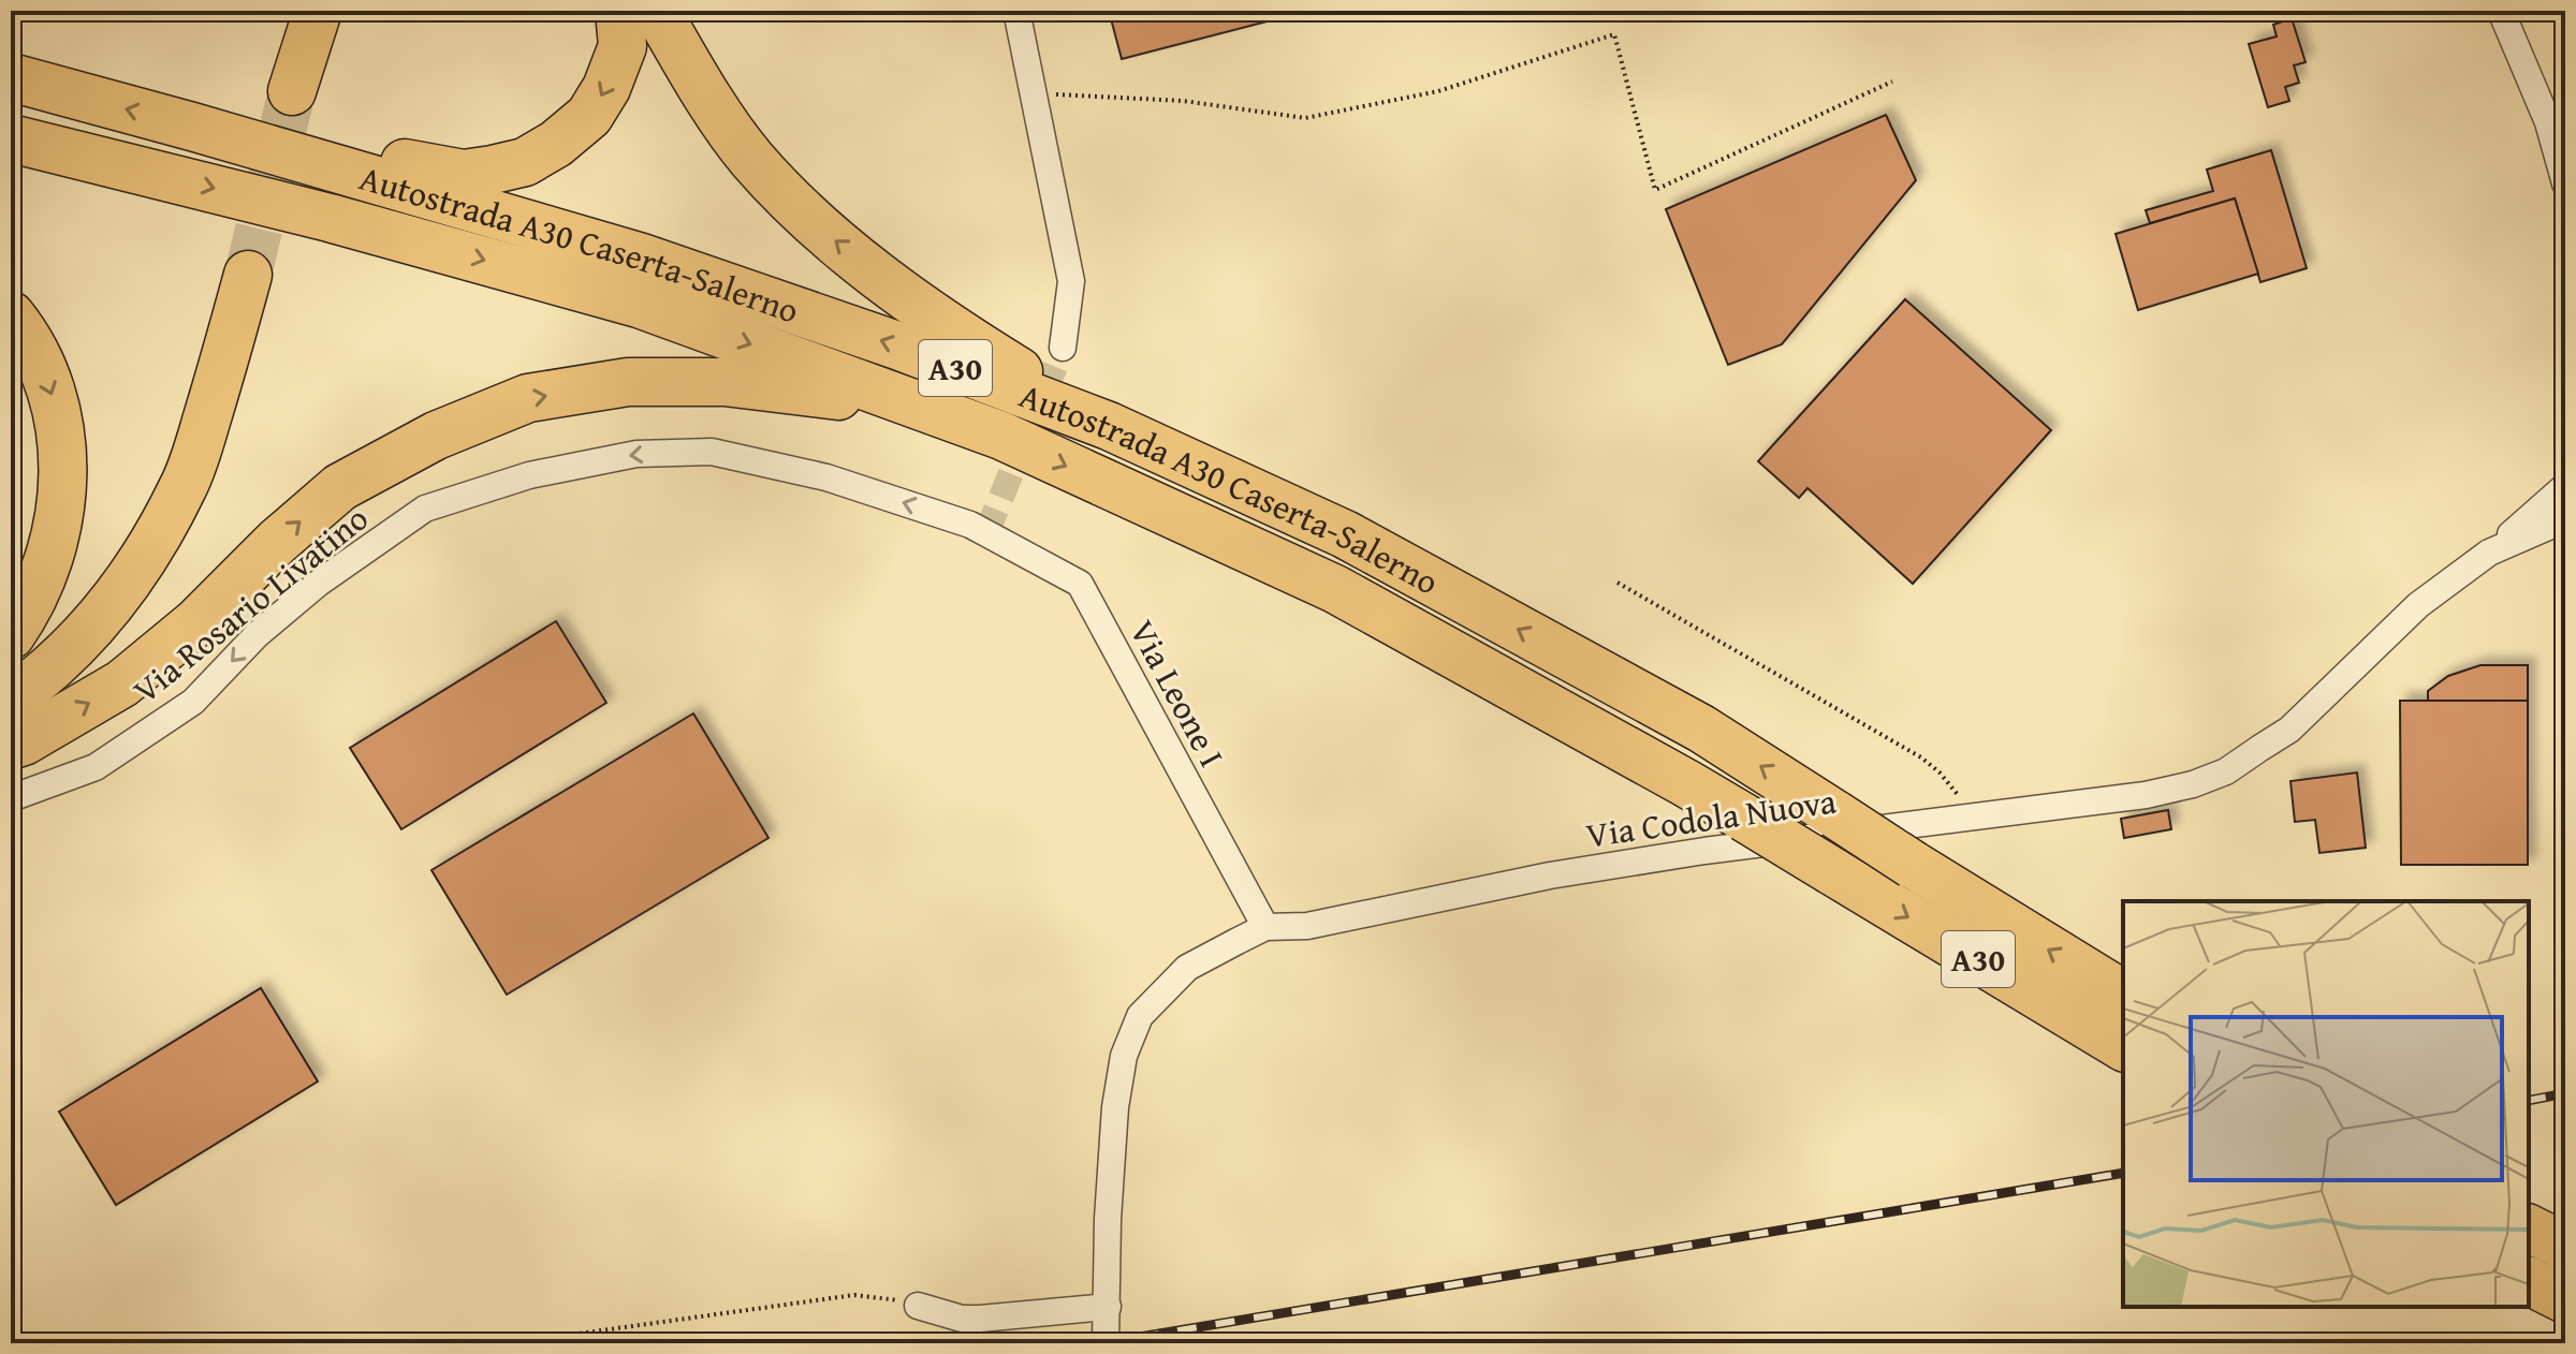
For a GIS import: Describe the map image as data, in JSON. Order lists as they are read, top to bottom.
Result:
{
  "streets": {
    "highway": ["Autostrada A30 Caserta-Salerno", "A30"],
    "street": ["Via Rosario Livatino", "Via Leone I", "Via Codola Nuova"]
  },
  "crossings": [
    ["Via Rosario Livatino", "Via Leone I"],
    ["Via Leone I", "Via Codola Nuova"]
  ],
  "one_way": ["Via Rosario Livatino"]
}
